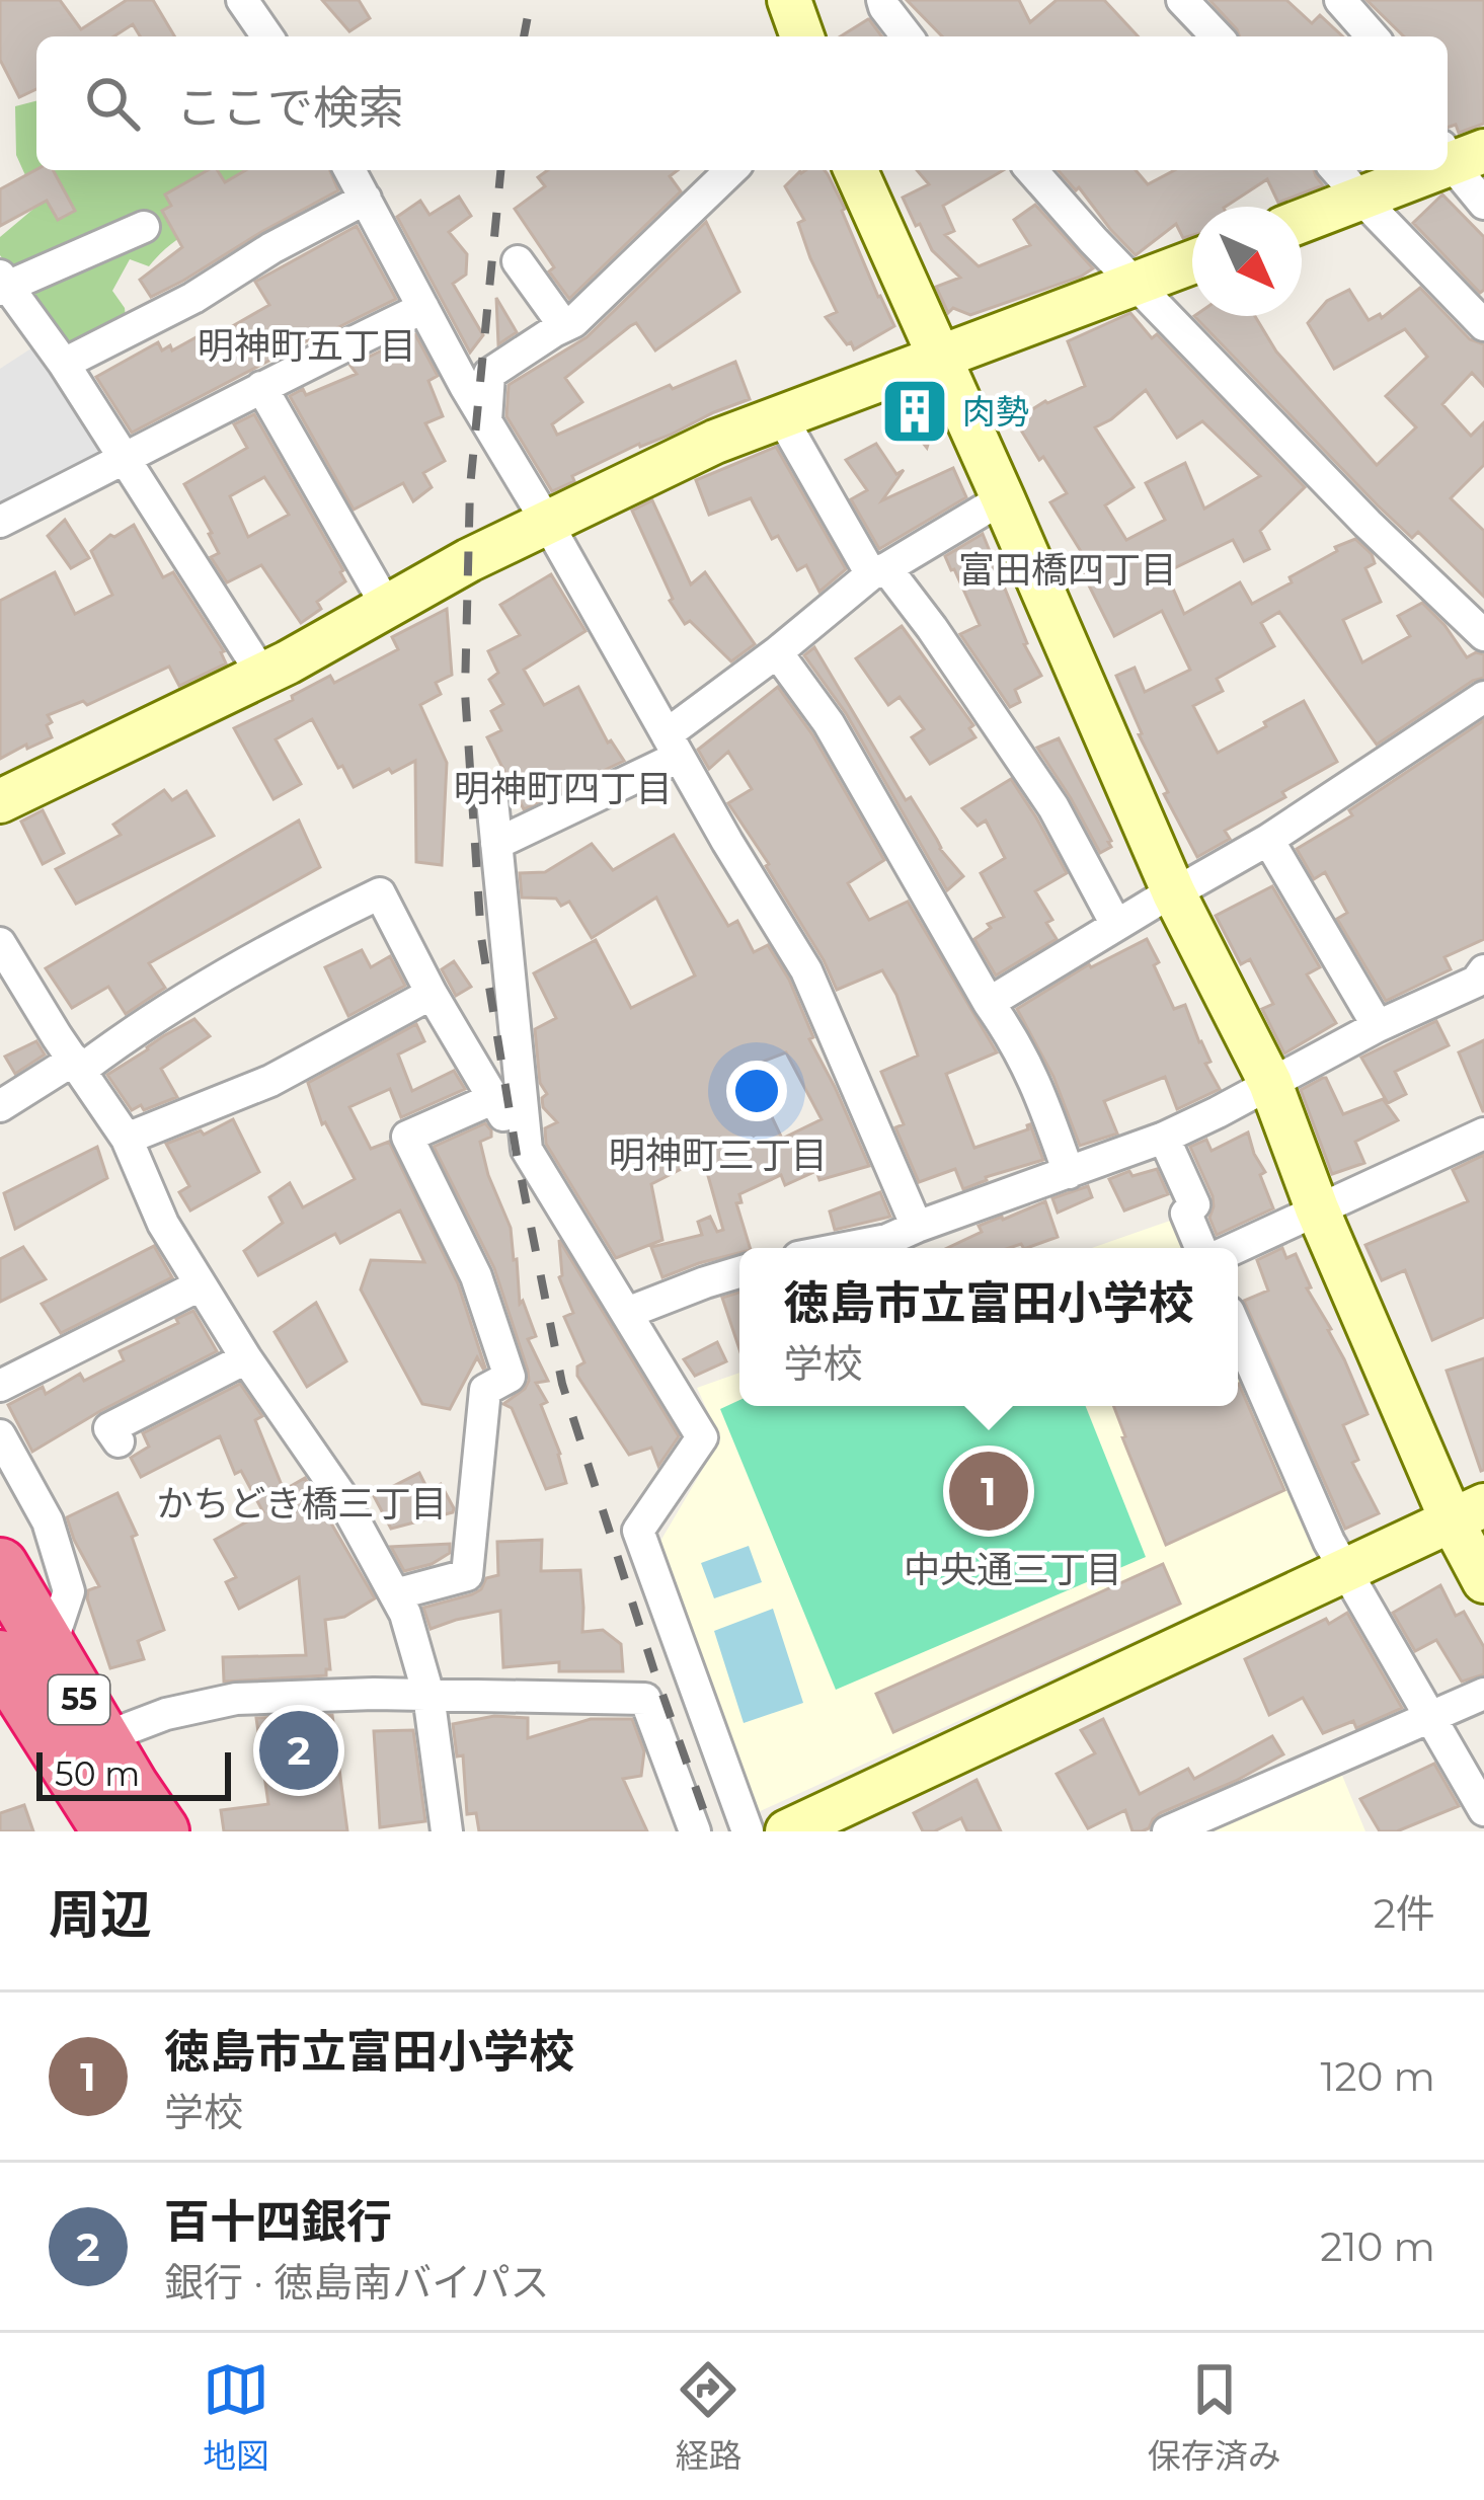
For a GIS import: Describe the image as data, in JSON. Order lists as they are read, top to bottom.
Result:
{
  "streets": {
    "highway": ["55"]
  },
  "districts": [
    "明神町五丁目",
    "富田橋四丁目",
    "明神町四丁目",
    "明神町三丁目",
    "かちどき橋三丁目",
    "中央通三丁目"
  ],
  "places": {
    "building": ["肉勢"]
  },
  "scale_bar": "50 m",
  "north": "bottom right",
  "page": {
    "search": "ここで検索",
    "popup": ["徳島市立富田小学校", "学校"],
    "pins": ["1", "2"],
    "scale": "50 m",
    "heading": ["周辺", "2件"],
    "list": [
      {
        "mark": "1",
        "name": "徳島市立富田小学校",
        "note": "学校",
        "value": "120 m"
      },
      {
        "mark": "2",
        "name": "百十四銀行",
        "note": "銀行 · 徳島南バイパス",
        "value": "210 m"
      }
    ],
    "nav": ["地図", "経路", "保存済み"]
  }
}
